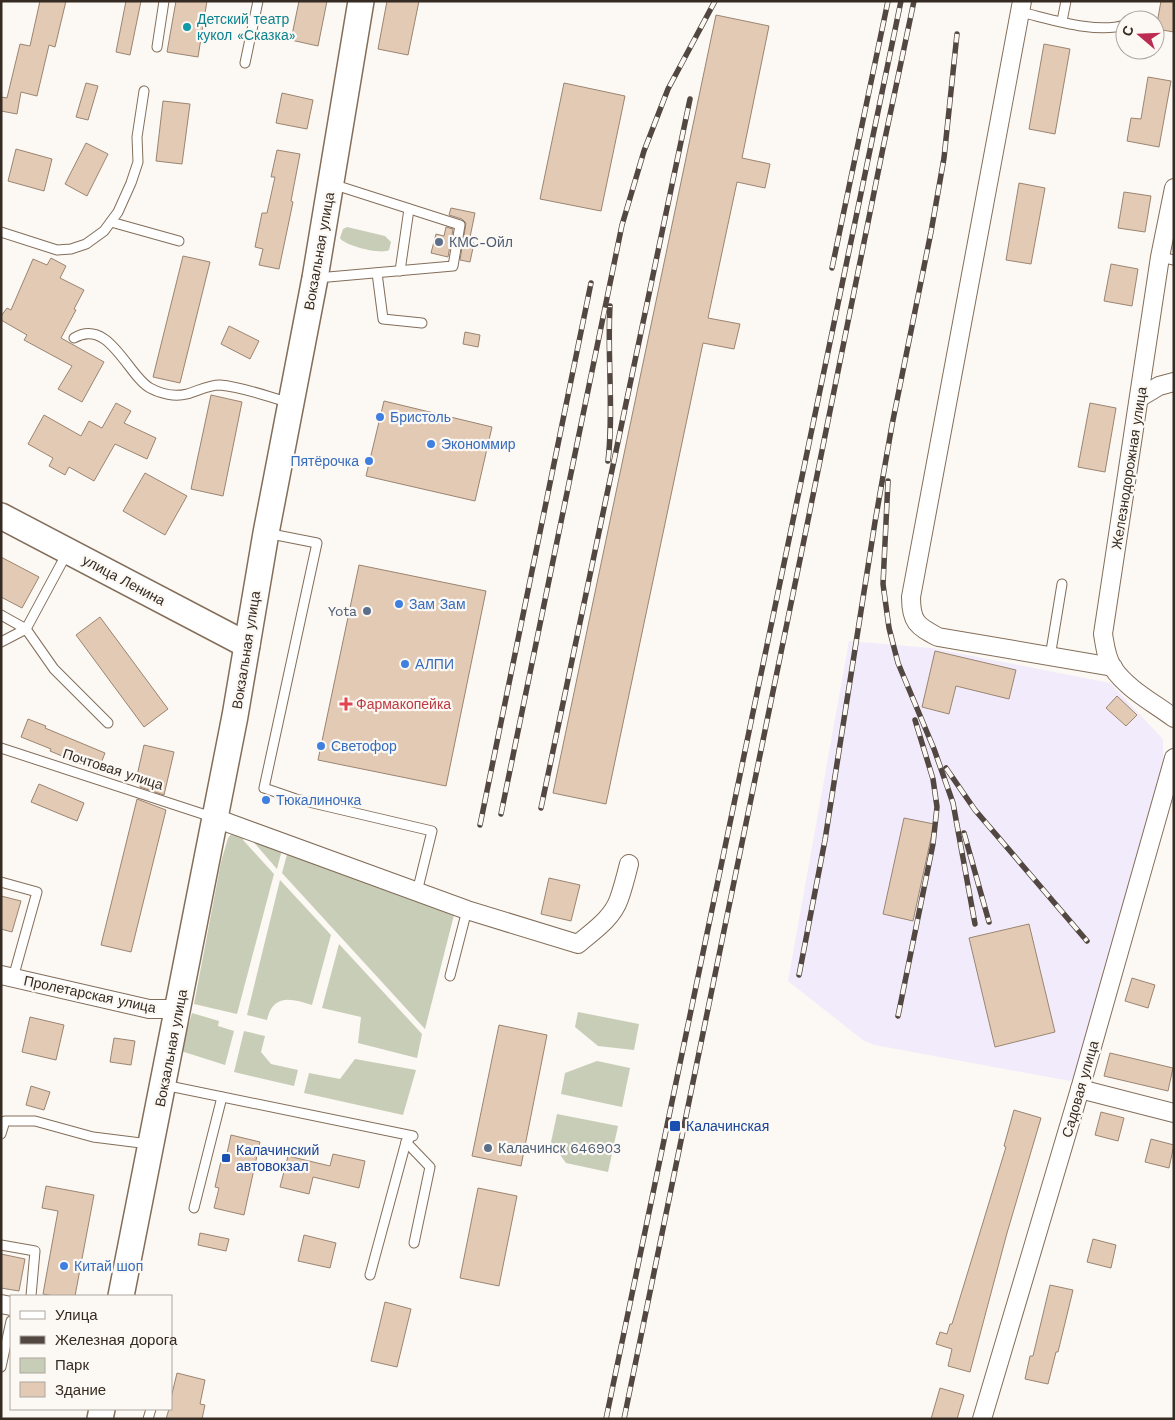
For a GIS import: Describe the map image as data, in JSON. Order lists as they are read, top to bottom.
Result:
{
  "streets": {
    "main road": ["Вокзальная улица", "улица Ленина"],
    "street": ["Железнодорожная улица", "Пролетарская улица", "Садовая улица"],
    "lane": ["Почтовая улица"]
  },
  "crossings": [
    ["Вокзальная улица", "улица Ленина"],
    ["Вокзальная улица", "Почтовая улица"],
    ["Вокзальная улица", "Пролетарская улица"]
  ],
  "places": {
    "other": [
      "Детский театр кукол «Сказка»",
      "КМС-Ойл",
      "Бристоль",
      "Экономмир",
      "Пятёрочка",
      "Зам Зам",
      "Yota",
      "АЛПИ",
      "Светофор",
      "Тюкалиночка",
      "Калачинск 646903",
      "Китай шоп"
    ],
    "health": ["Фармакопейка"],
    "transit": ["Калачинская", "Калачинский автовокзал"]
  },
  "legend": [
    "Улица",
    "Железная дорога",
    "Парк",
    "Здание"
  ],
  "north": "left"
}
